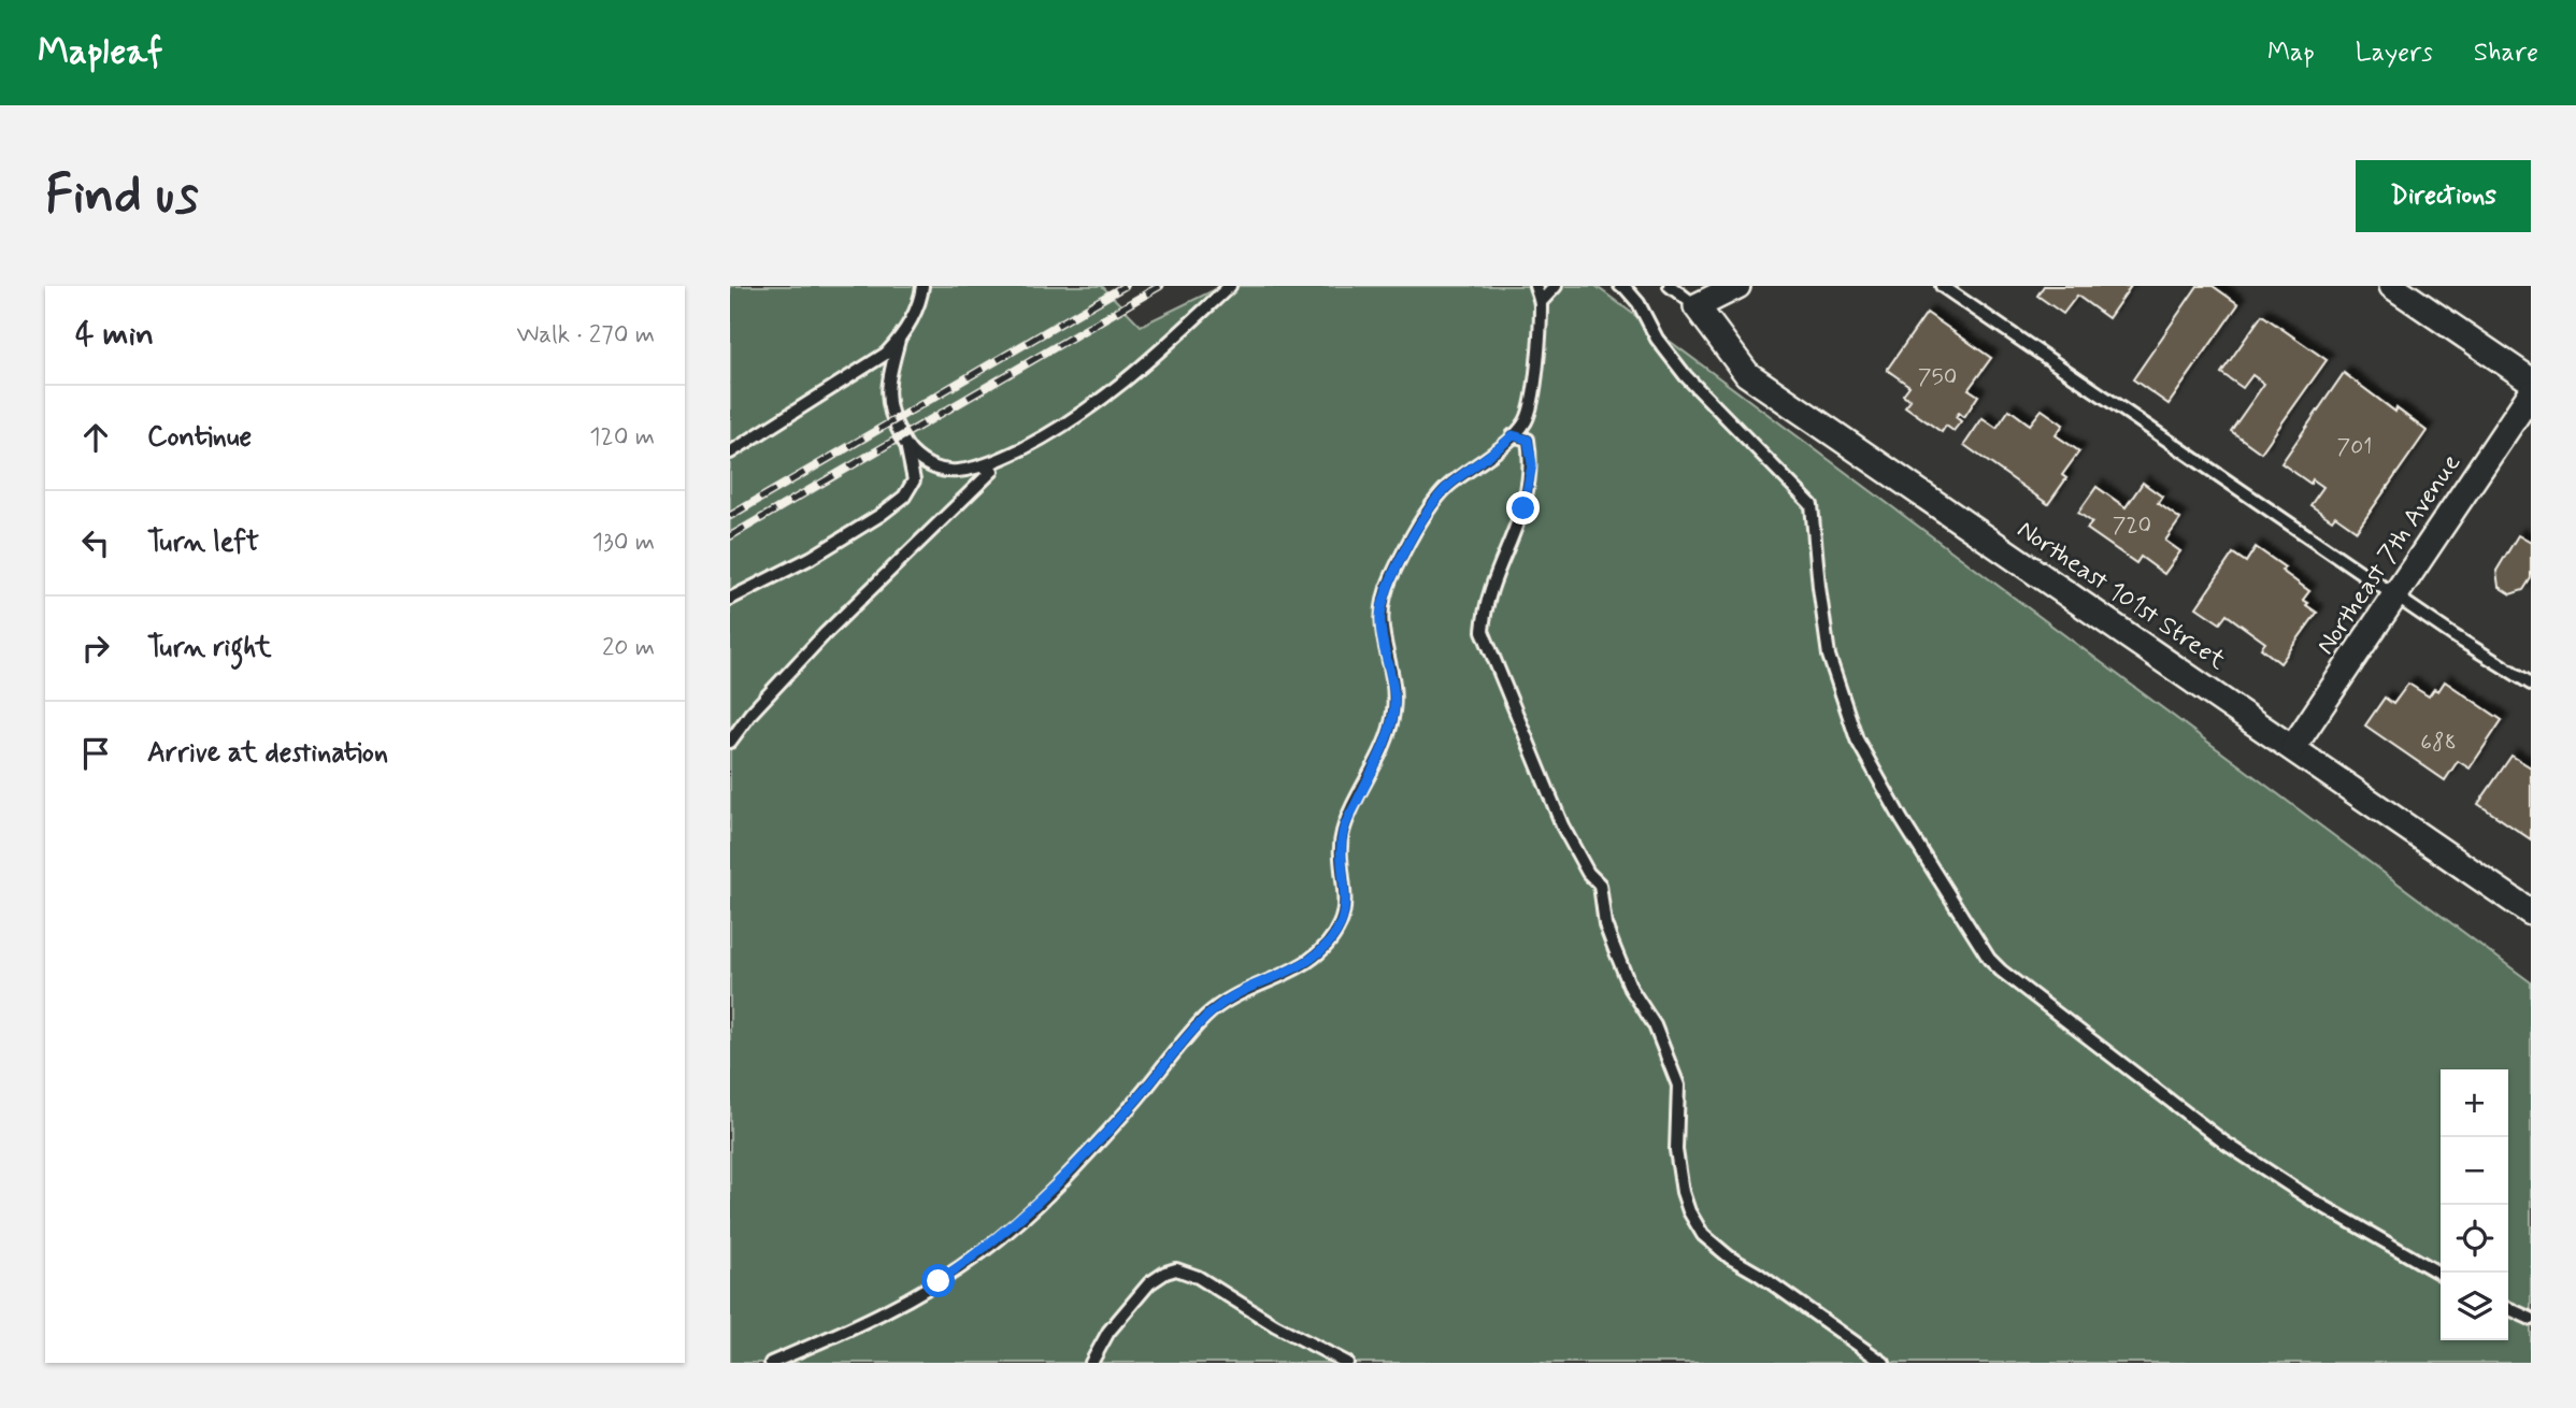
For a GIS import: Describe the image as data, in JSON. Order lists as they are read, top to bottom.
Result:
{
  "streets": {
    "street": ["Northeast 7th Avenue", "Northeast 101st Street"]
  },
  "crossings": [
    ["Northeast 7th Avenue", "Northeast 101st Street"]
  ],
  "house_numbers": [
    "750",
    "701",
    "720",
    "688"
  ],
  "page": {
    "header": "Mapleaf",
    "nav": ["Map", "Layers", "Share"],
    "buttons": "Directions",
    "title": "Find us",
    "heading": ["4 min", "Walk · 270 m"],
    "list": [
      ["Continue", "120 m"],
      ["Turn left", "130 m"],
      ["Turn right", "20 m"],
      "Arrive at destination"
    ],
    "map_buttons": ["+", "−"]
  }
}
